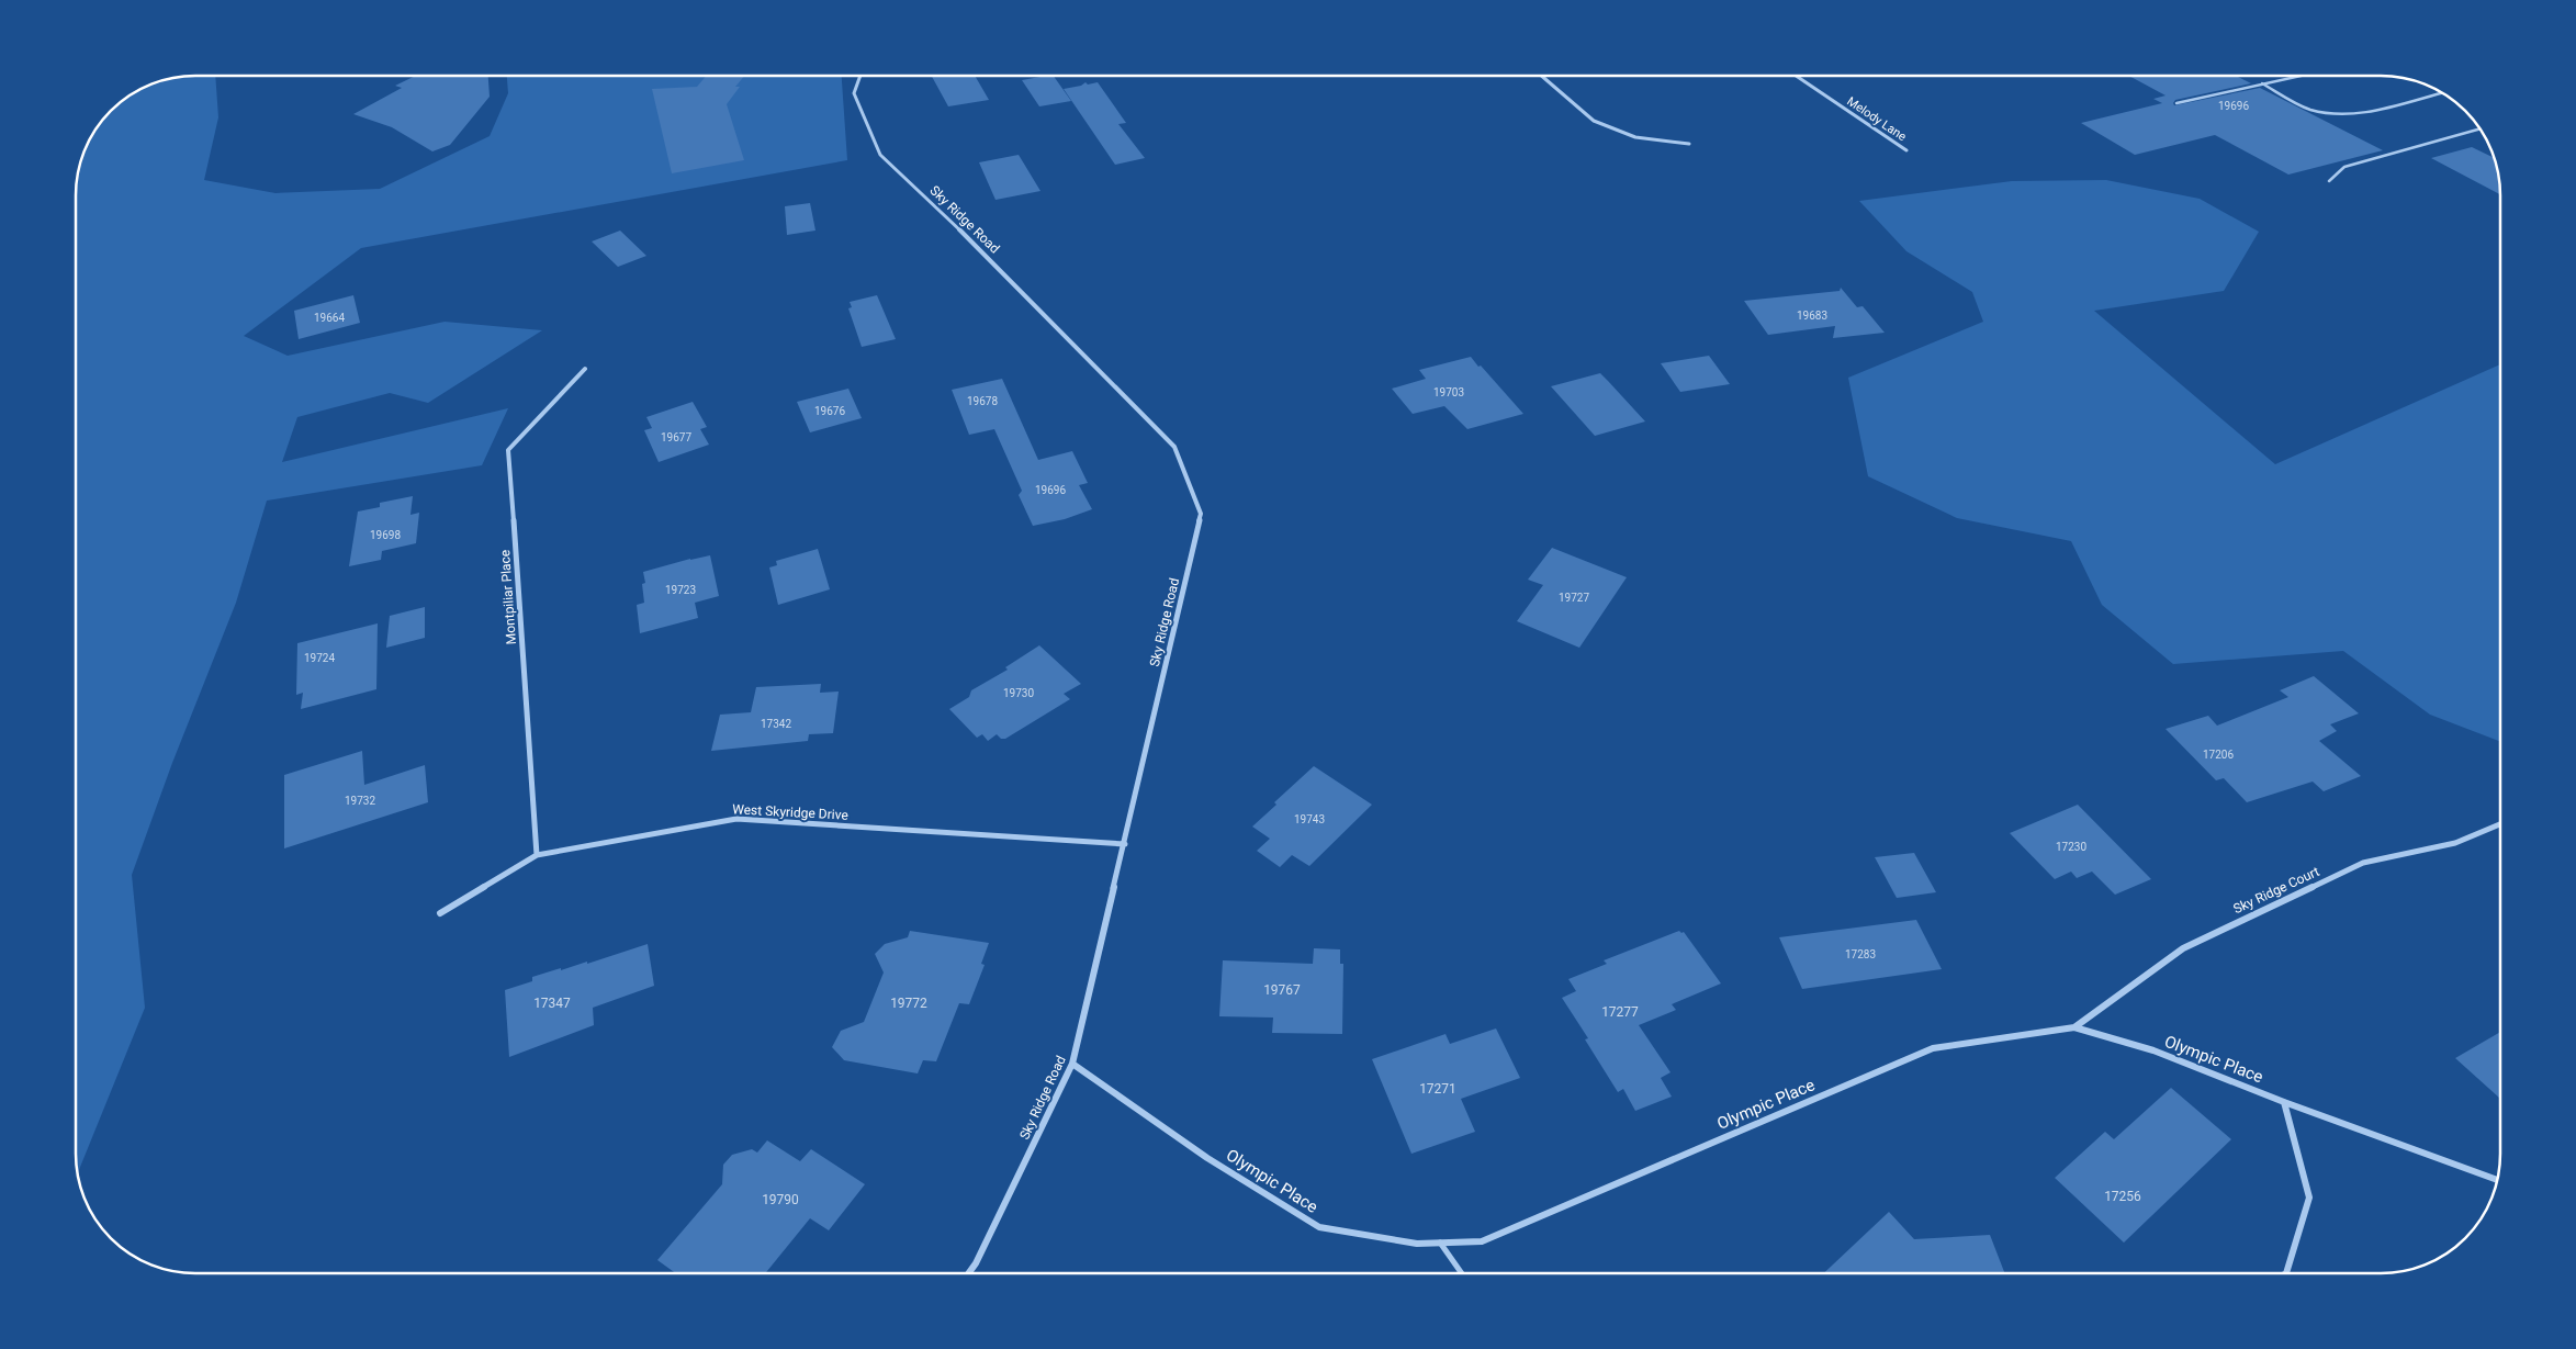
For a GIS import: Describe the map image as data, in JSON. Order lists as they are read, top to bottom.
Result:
{
  "streets": {
    "street": [
      "Melody Lane",
      "Sky Ridge Road",
      "Montpiliar Place",
      "West Skyridge Drive",
      "Sky Ridge Court",
      "Olympic Place"
    ]
  },
  "crossings": [
    ["Sky Ridge Road", "West Skyridge Drive"],
    ["Sky Ridge Road", "Olympic Place"],
    ["Montpiliar Place", "West Skyridge Drive"],
    ["Sky Ridge Court", "Olympic Place"]
  ],
  "house_numbers": [
    "19696",
    "19683",
    "19664",
    "19703",
    "19678",
    "19676",
    "19677",
    "19696",
    "19698",
    "19723",
    "19727",
    "19724",
    "19730",
    "17342",
    "17206",
    "19732",
    "19743",
    "17230",
    "17283",
    "19767",
    "17347",
    "19772",
    "17277",
    "17271",
    "17256",
    "19790"
  ]
}
